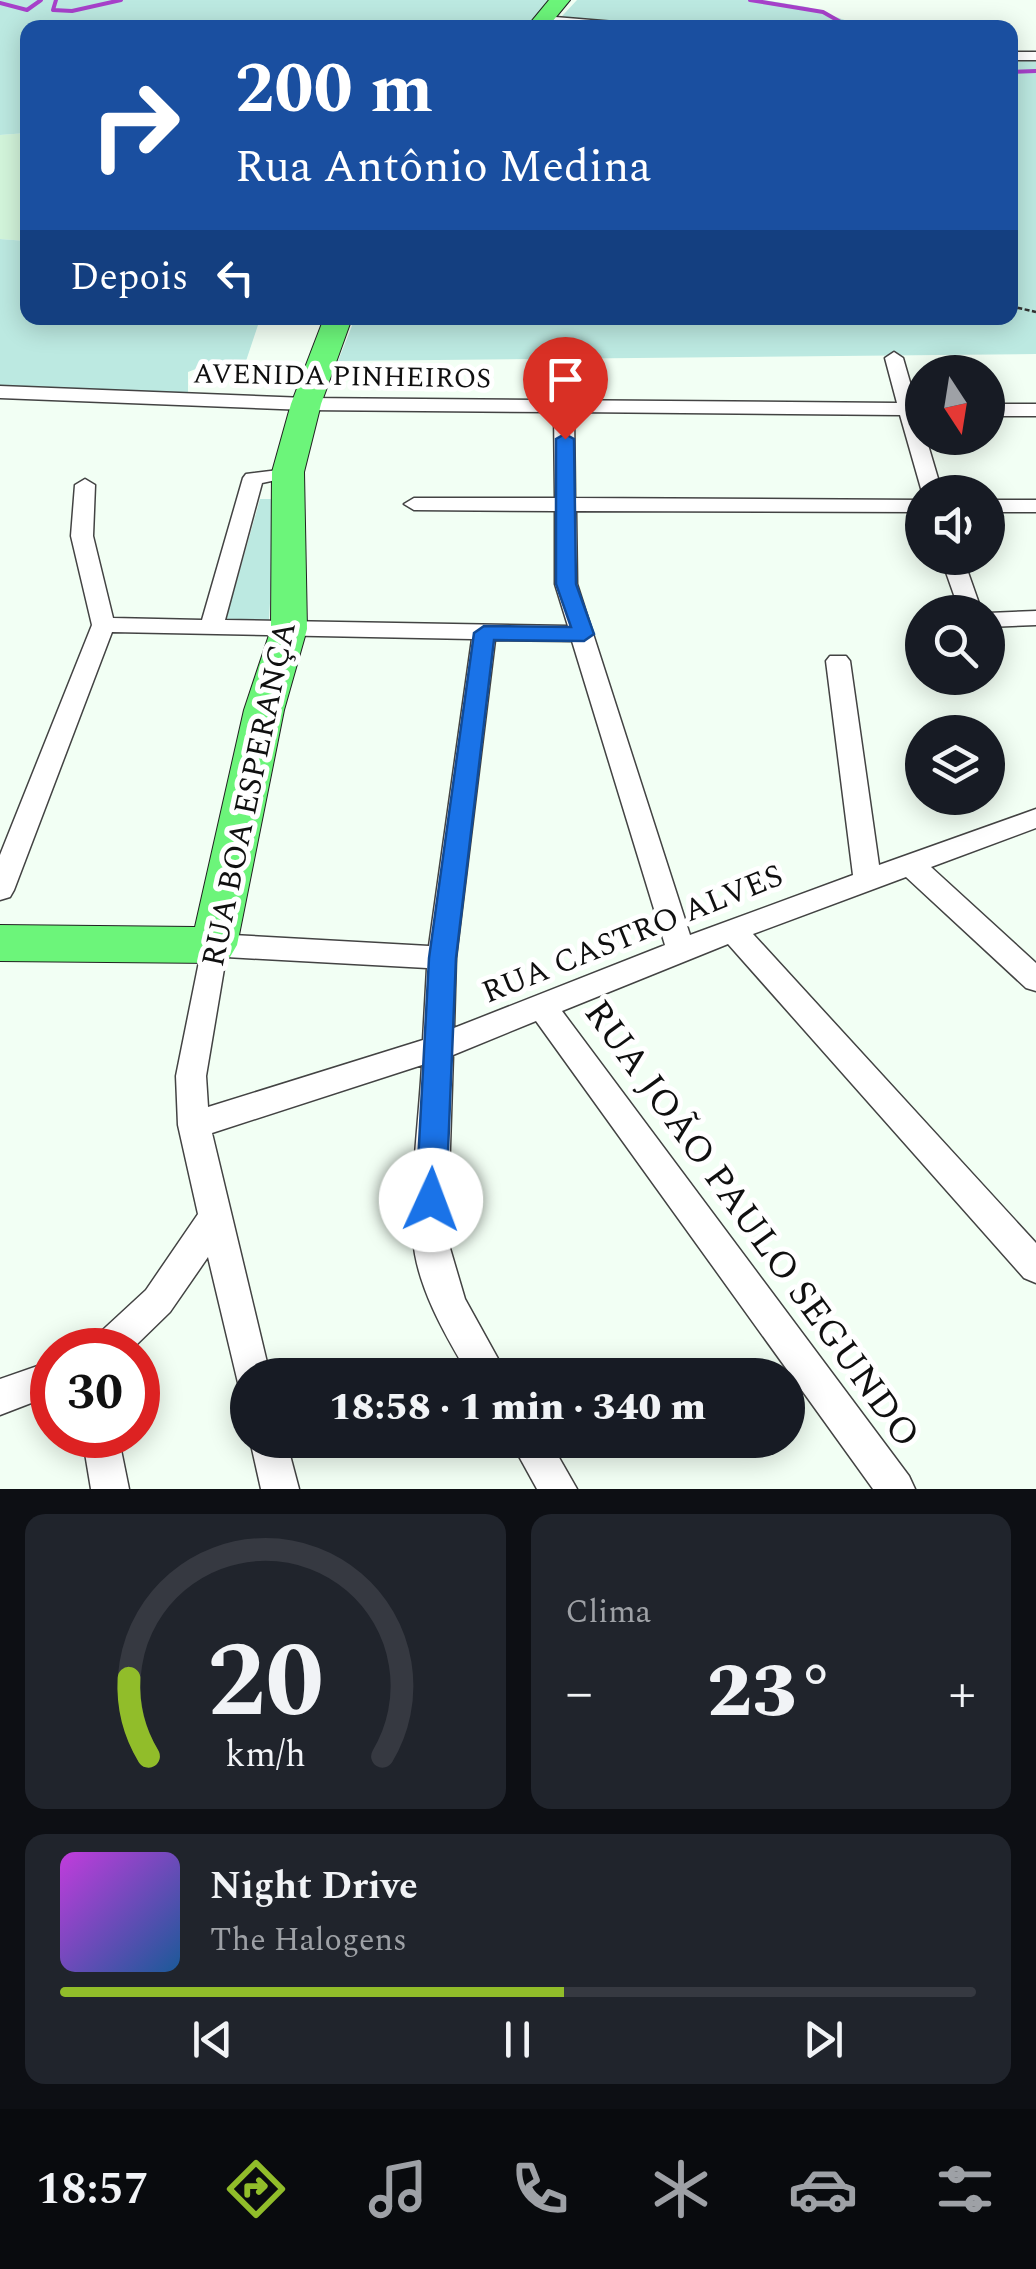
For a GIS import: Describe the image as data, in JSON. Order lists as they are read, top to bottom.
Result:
{
  "streets": {
    "main road": ["RUA BOA ESPERANÇA"],
    "street": ["AVENIDA PINHEIROS", "RUA CASTRO ALVES", "RUA JOÃO PAULO SEGUNDO"]
  },
  "crossings": [
    ["AVENIDA PINHEIROS", "RUA BOA ESPERANÇA"],
    ["RUA BOA ESPERANÇA", "RUA CASTRO ALVES"],
    ["RUA CASTRO ALVES", "RUA JOÃO PAULO SEGUNDO"]
  ],
  "north": "bottom",
  "page": {
    "turn": ["200 m", "Rua Antônio Medina"],
    "then": "Depois",
    "limit": "30",
    "trip": "18:58 · 1 min · 340 m",
    "tile": "Clima",
    "heat": ["−", "23°", "+"],
    "song": ["Night Drive", "The Halogens"],
    "tabs": "18:57",
    "gauge": ["20", "km/h"]
  }
}
